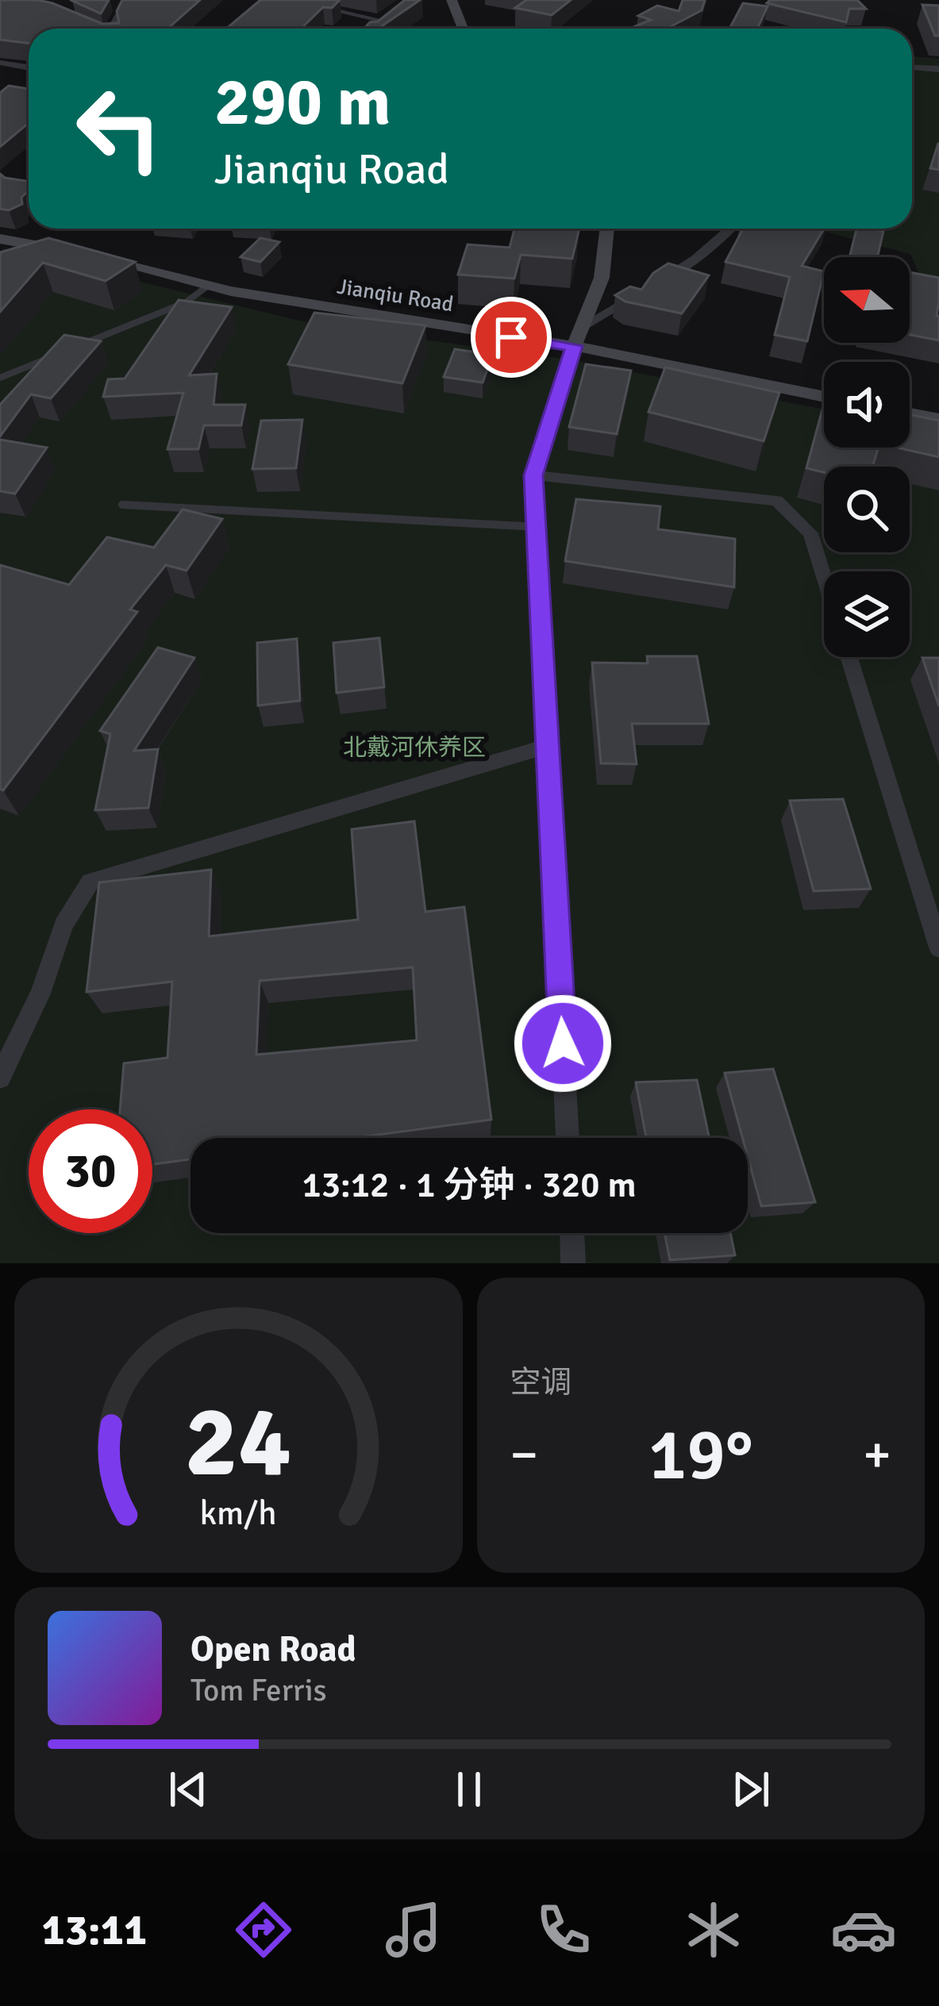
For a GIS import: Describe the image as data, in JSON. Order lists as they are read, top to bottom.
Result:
{
  "streets": {
    "main road": ["Jianqiu Road"]
  },
  "parks": ["北戴河休养区"],
  "north": "left",
  "page": {
    "turn": ["290 m", "Jianqiu Road"],
    "limit": "30",
    "trip": "13:12 · 1 分钟 · 320 m",
    "tile": "空调",
    "heat": ["−", "19°", "+"],
    "song": ["Open Road", "Tom Ferris"],
    "tabs": "13:11",
    "gauge": ["24", "km/h"]
  }
}
